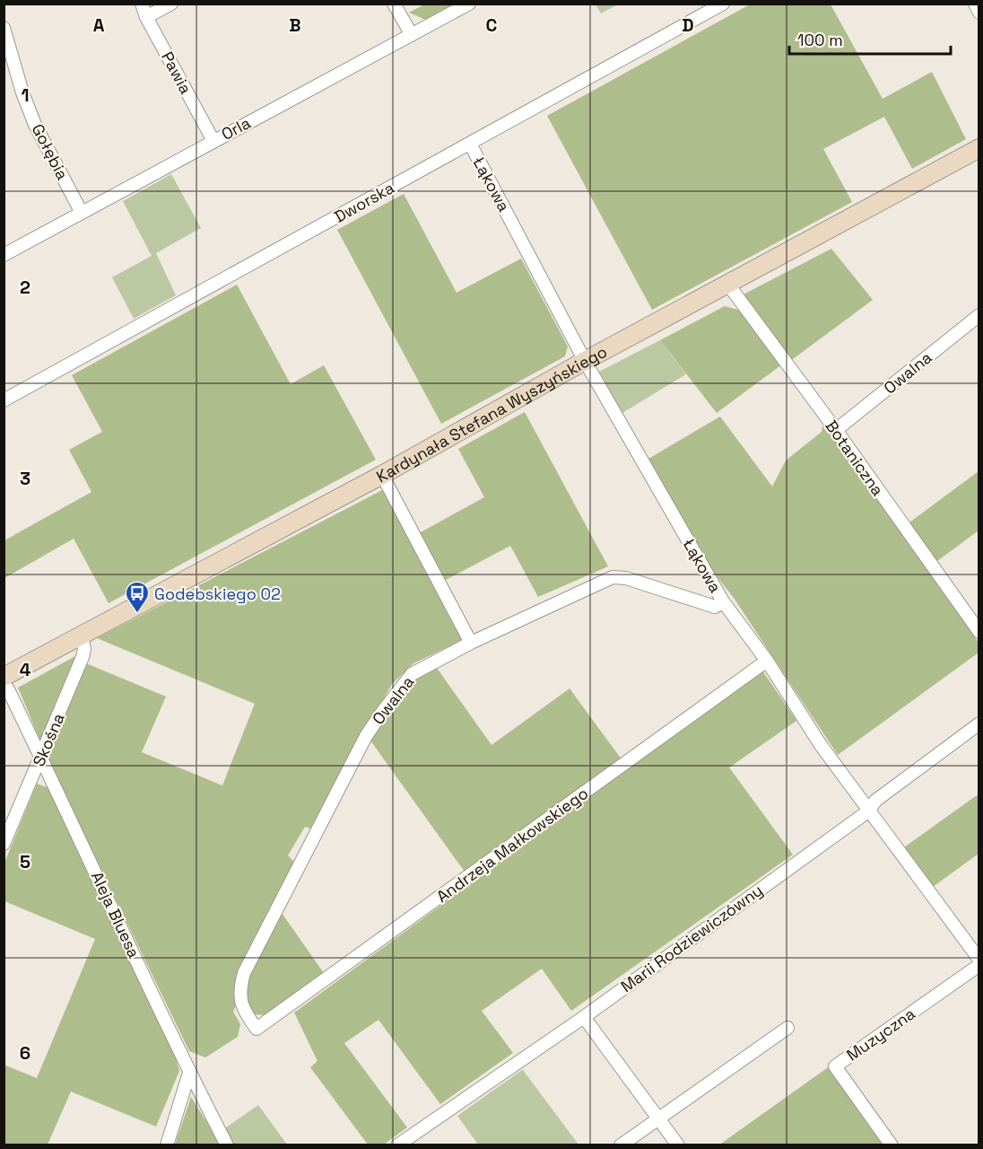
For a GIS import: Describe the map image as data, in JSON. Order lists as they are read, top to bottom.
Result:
{
  "streets": {
    "main road": ["Kardynała Stefana Wyszyńskiego"],
    "street": [
      "Pawia",
      "Orla",
      "Gołębia",
      "Łąkowa",
      "Dworska",
      "Owalna",
      "Botaniczna",
      "Skośna",
      "Andrzeja Małkowskiego",
      "Aleja Bluesa",
      "Marii Rodziewiczówny",
      "Muzyczna"
    ]
  },
  "crossings": [
    ["Pawia", "Orla"],
    ["Orla", "Gołębia"],
    ["Łąkowa", "Dworska"],
    ["Łąkowa", "Owalna"],
    ["Łąkowa", "Kardynała Stefana Wyszyńskiego"],
    ["Łąkowa", "Andrzeja Małkowskiego"],
    ["Łąkowa", "Marii Rodziewiczówny"],
    ["Owalna", "Botaniczna"],
    ["Owalna", "Andrzeja Małkowskiego"],
    ["Kardynała Stefana Wyszyńskiego", "Botaniczna"],
    ["Kardynała Stefana Wyszyńskiego", "Skośna"],
    ["Skośna", "Aleja Bluesa"]
  ],
  "places": {
    "bus stop": ["Godebskiego 02"]
  },
  "scale_bar": "100 m",
  "grid": {
    "columns": [
      "A",
      "B",
      "C",
      "D"
    ],
    "rows": [
      "1",
      "2",
      "3",
      "4",
      "5",
      "6"
    ]
  }
}
